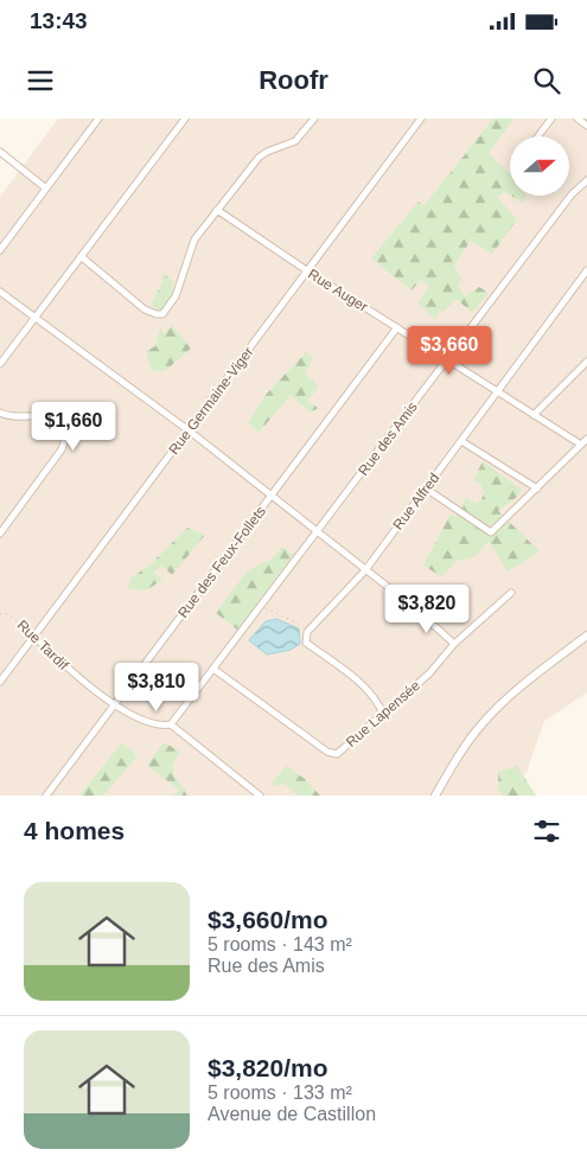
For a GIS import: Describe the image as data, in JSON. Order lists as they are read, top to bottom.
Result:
{
  "streets": {
    "street": [
      "Rue Auger",
      "Rue Germaine-Viger",
      "Rue des Amis",
      "Rue Alfred",
      "Rue des Feux-Follets",
      "Rue Tardif",
      "Rue Lapensée"
    ]
  },
  "crossings": [
    ["Rue Auger", "Rue Germaine-Viger"],
    ["Rue Auger", "Rue des Amis"],
    ["Rue Auger", "Rue Alfred"],
    ["Rue Auger", "Rue des Feux-Follets"],
    ["Rue Germaine-Viger", "Rue Tardif"],
    ["Rue des Amis", "Rue Tardif"],
    ["Rue des Amis", "Rue Lapensée"],
    ["Rue des Feux-Follets", "Rue Tardif"]
  ],
  "north": "right",
  "page": {
    "status": "13:43",
    "header": "Roofr",
    "price": [
      "$3,660",
      "$1,660",
      "$3,820",
      "$3,810"
    ],
    "heading": "4 homes",
    "list": [
      {
        "name": "$3,660/mo",
        "note": "5 rooms · 143 m² · Rue des Amis"
      },
      {
        "name": "$3,820/mo",
        "note": "5 rooms · 133 m² · Avenue de Castillon"
      }
    ]
  }
}
